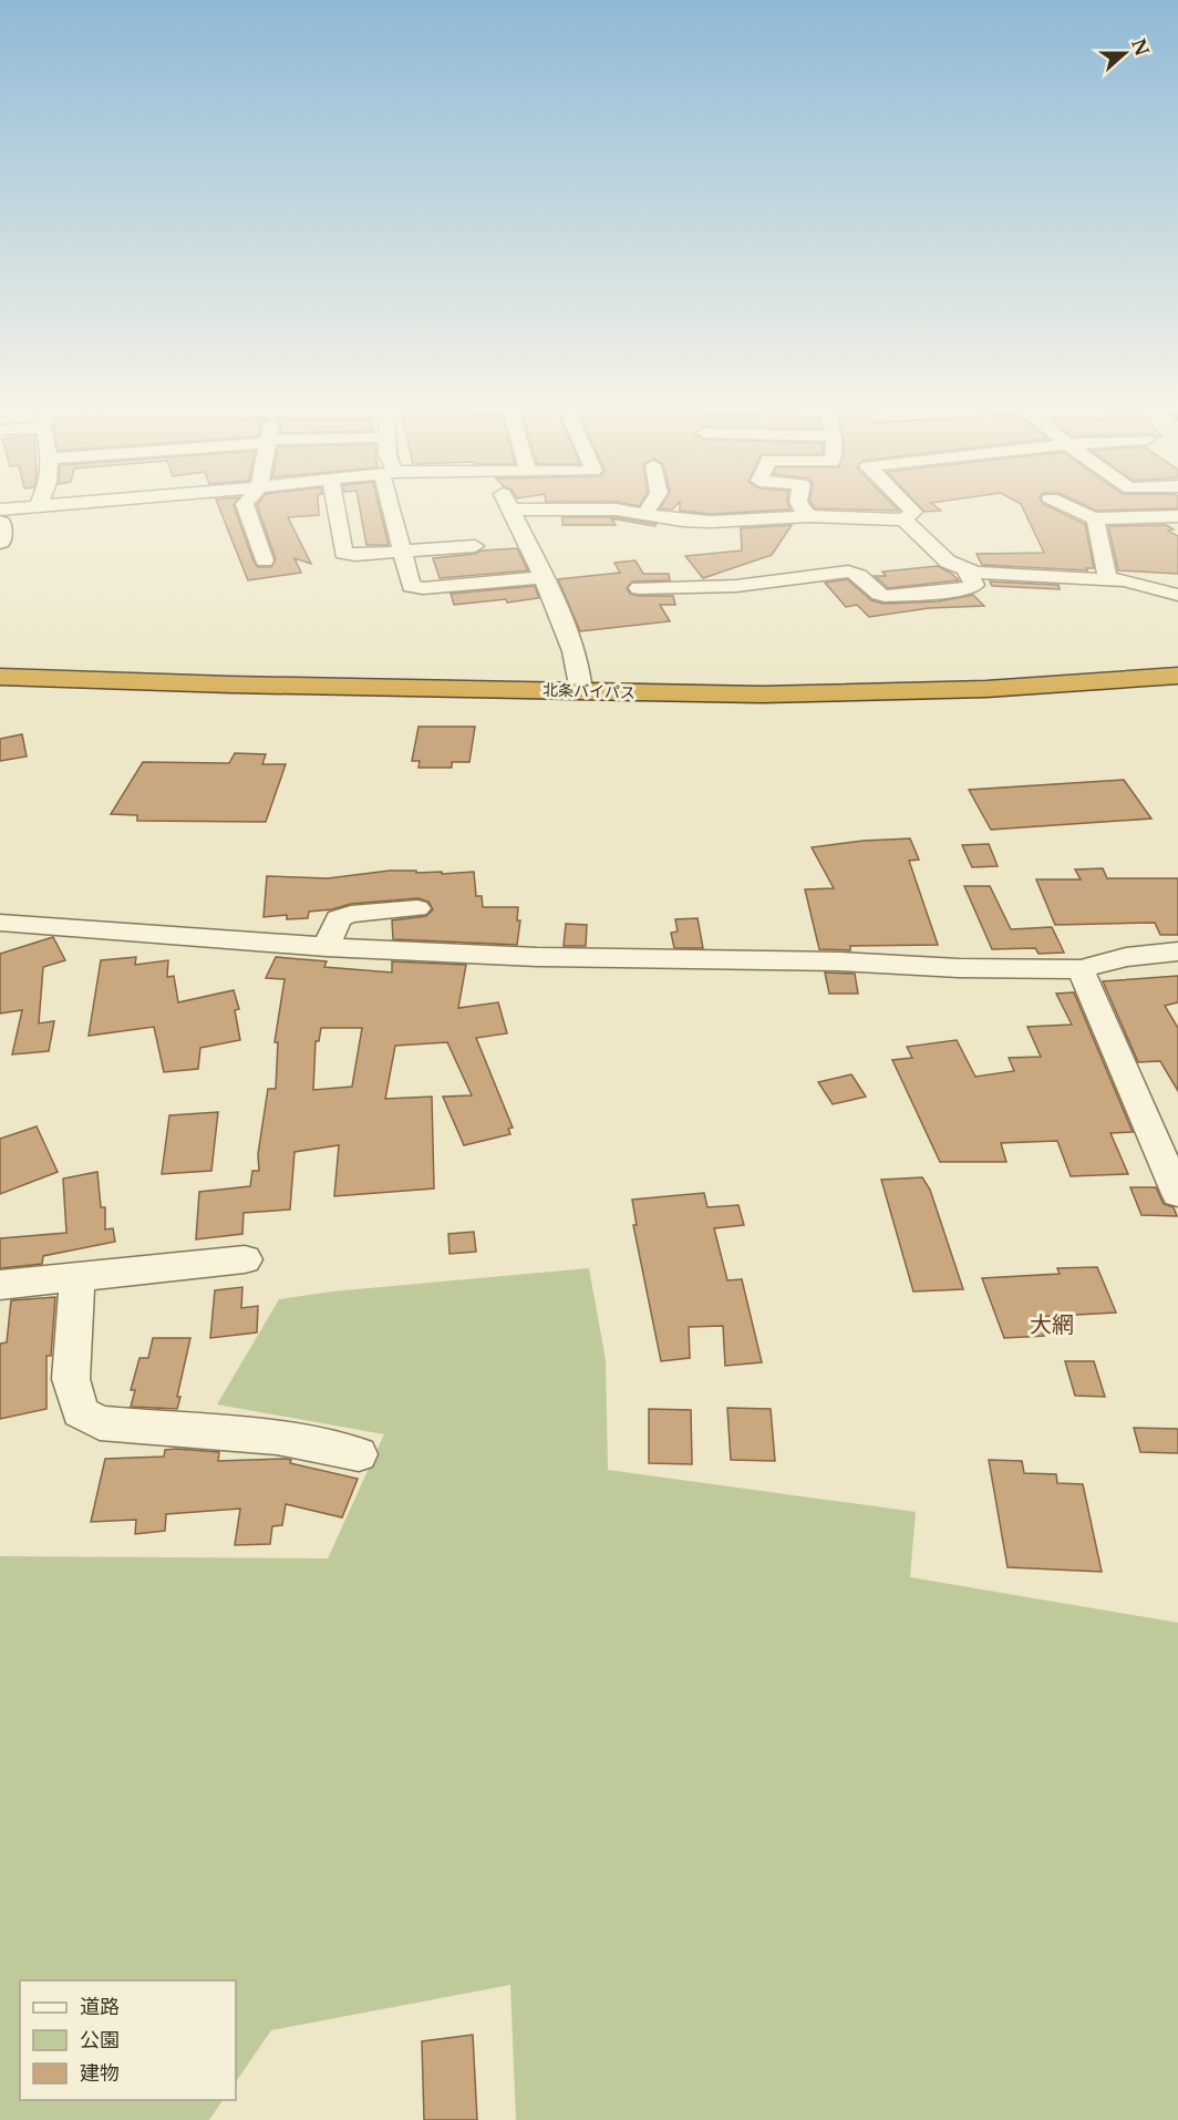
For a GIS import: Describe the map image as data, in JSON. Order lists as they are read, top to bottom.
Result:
{
  "streets": {
    "highway": ["北条バイパス"]
  },
  "districts": ["大網"],
  "legend": ["道路", "公園", "建物"],
  "north": "right"
}
